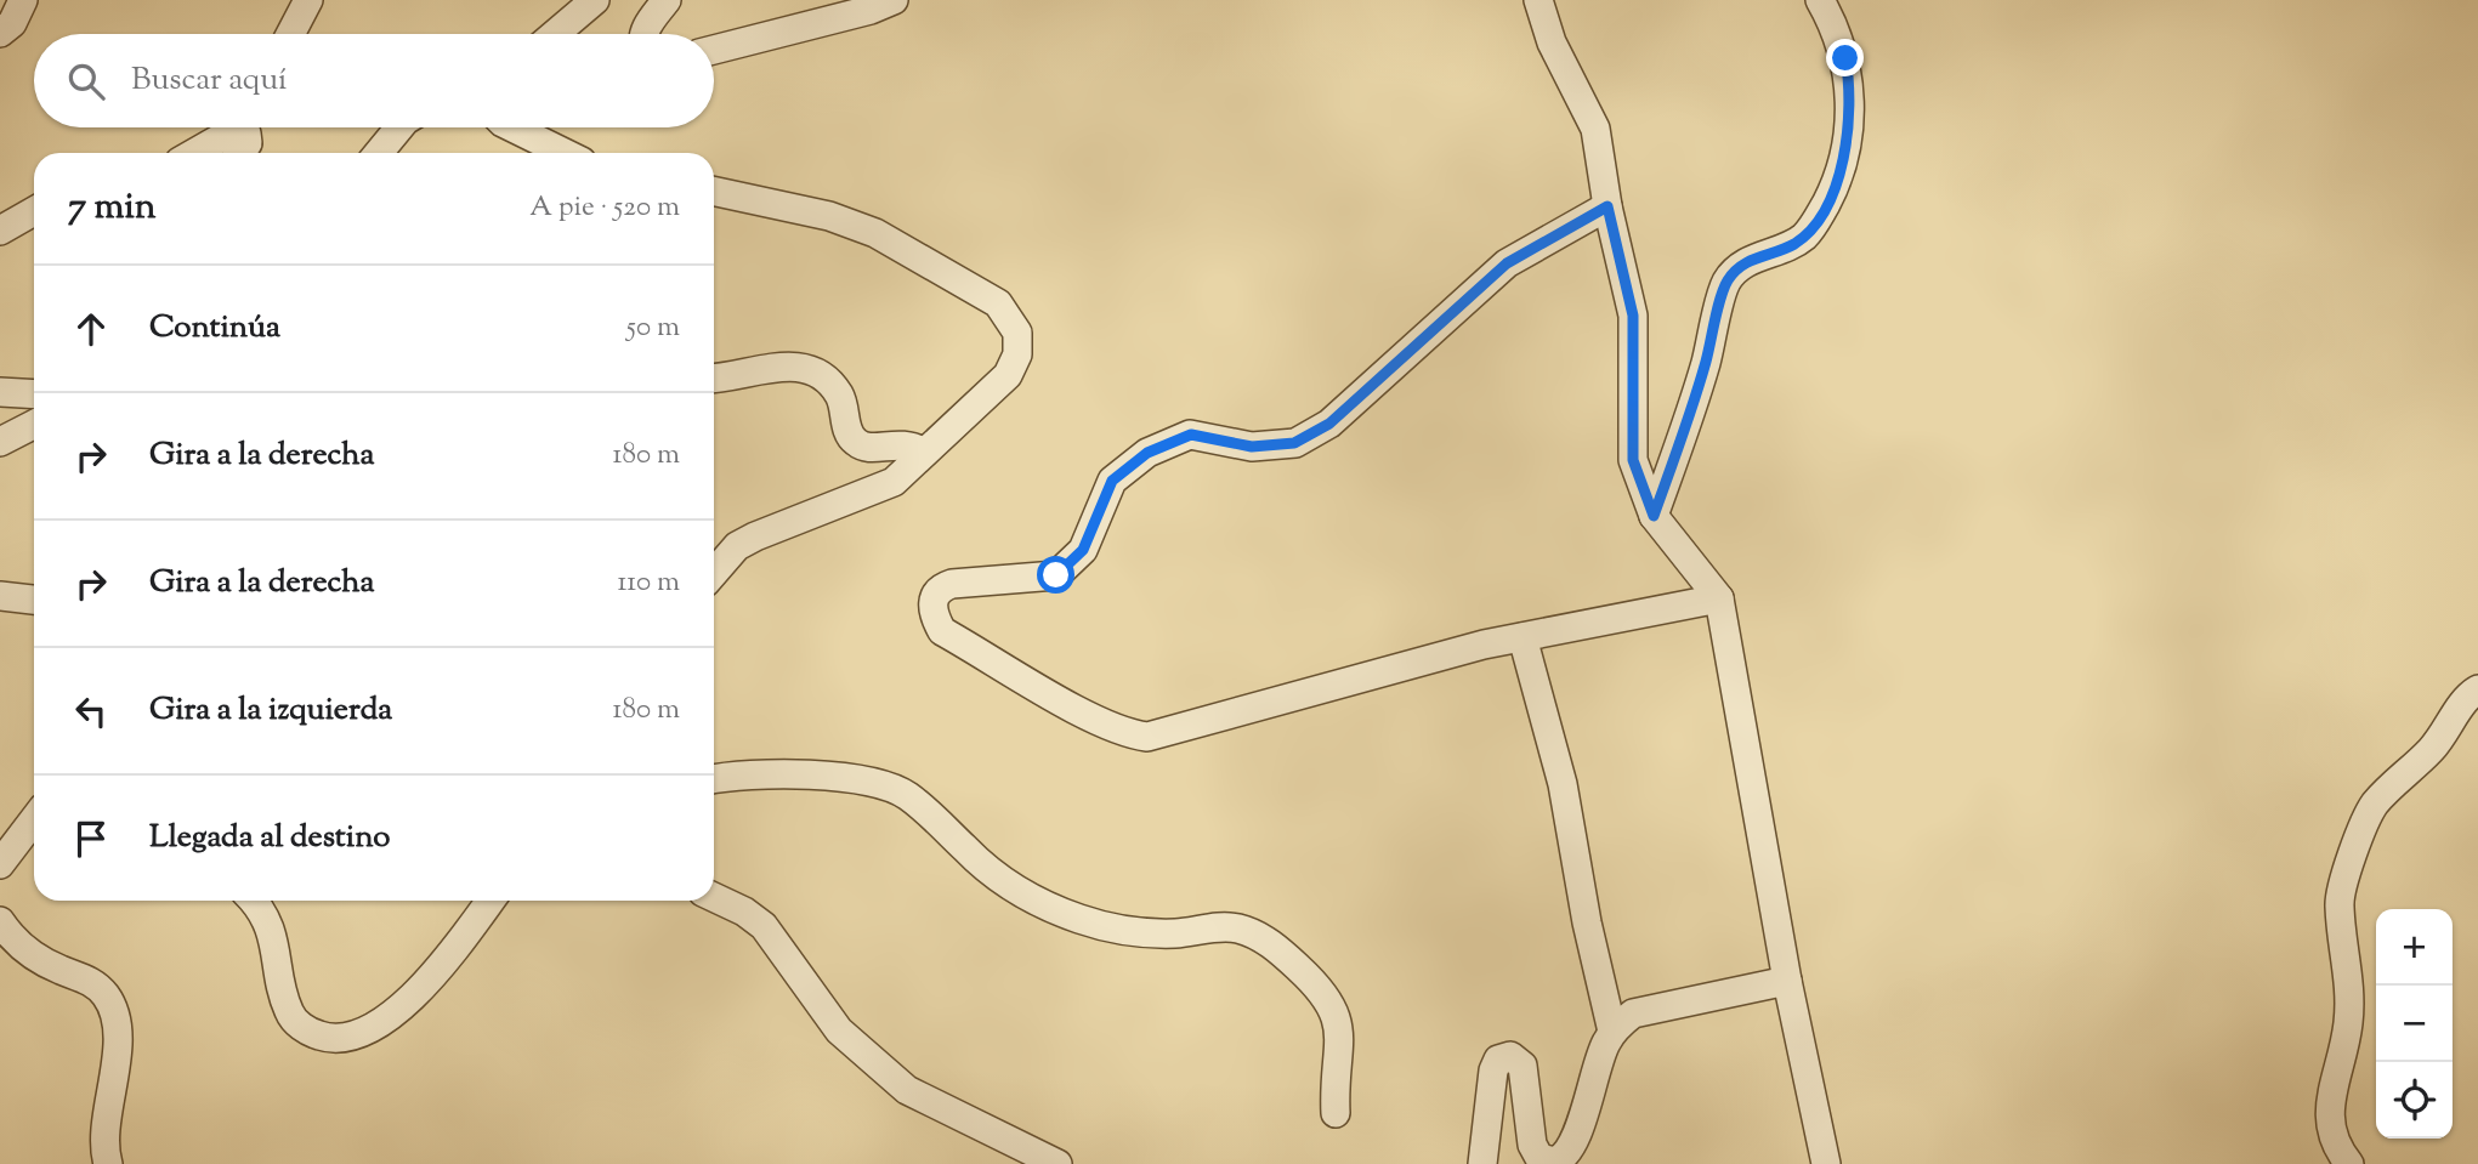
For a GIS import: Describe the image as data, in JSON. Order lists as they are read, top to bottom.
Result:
{
  "page": {
    "search": "Buscar aquí",
    "heading": ["7 min", "A pie · 520 m"],
    "list": [
      ["Continúa", "50 m"],
      ["Gira a la derecha", "180 m"],
      ["Gira a la derecha", "110 m"],
      ["Gira a la izquierda", "180 m"],
      "Llegada al destino"
    ],
    "map_buttons": ["+", "−"]
  }
}
